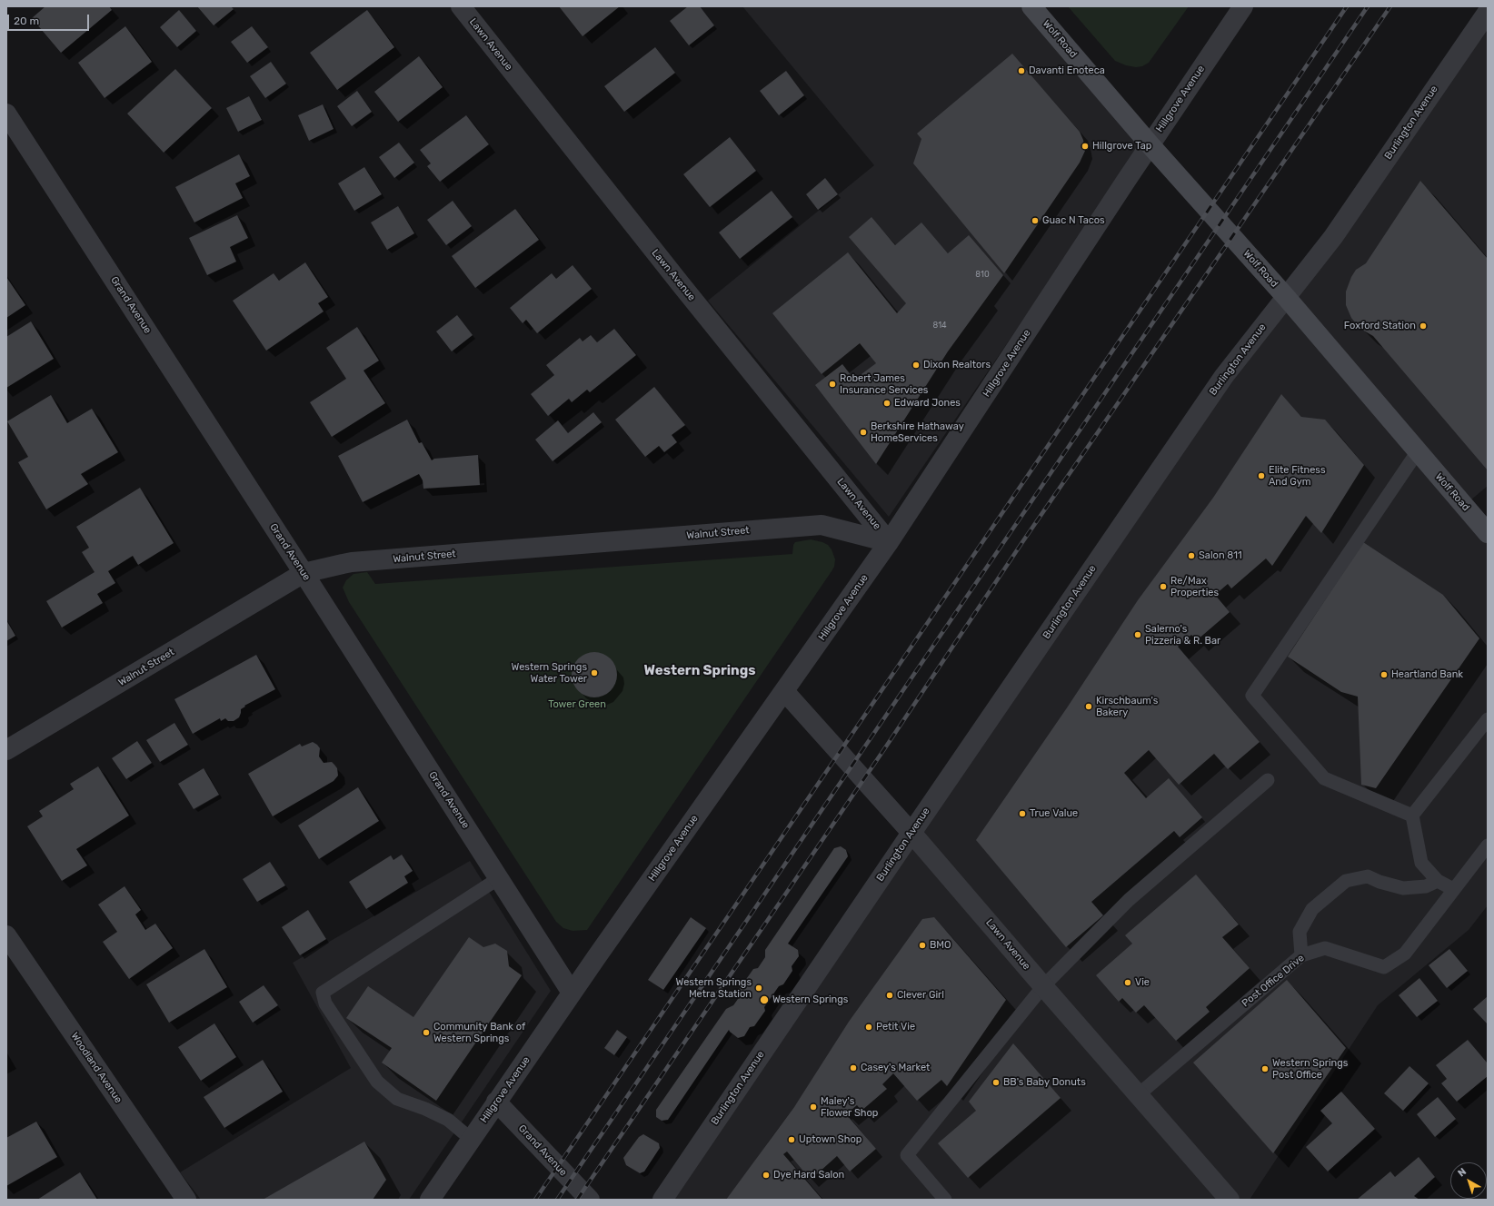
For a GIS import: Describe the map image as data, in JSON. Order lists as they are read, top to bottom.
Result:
{
  "streets": {
    "main road": ["Wolf Road"],
    "street": [
      "Lawn Avenue",
      "Hillgrove Avenue",
      "Burlington Avenue",
      "Grand Avenue",
      "Walnut Street",
      "Woodland Avenue"
    ],
    "lane": ["Post Office Drive"]
  },
  "crossings": [
    ["Wolf Road", "Hillgrove Avenue"],
    ["Wolf Road", "Burlington Avenue"],
    ["Lawn Avenue", "Hillgrove Avenue"],
    ["Lawn Avenue", "Burlington Avenue"],
    ["Lawn Avenue", "Walnut Street"],
    ["Lawn Avenue", "Post Office Drive"],
    ["Hillgrove Avenue", "Grand Avenue"],
    ["Hillgrove Avenue", "Walnut Street"],
    ["Grand Avenue", "Walnut Street"]
  ],
  "districts": ["Western Springs"],
  "parks": ["Tower Green"],
  "places": [
    "Davanti Enoteca",
    "Hillgrove Tap",
    "Guac N Tacos",
    "Foxford Station",
    "Dixon Realtors",
    "Robert James Insurance Services",
    "Edward Jones",
    "Berkshire Hathaway HomeServices",
    "Elite Fitness And Gym",
    "Salon 811",
    "Re/Max Properties",
    "Salerno's Pizzeria & R. Bar",
    "Western Springs Water Tower",
    "Heartland Bank",
    "Kirschbaum's Bakery",
    "True Value",
    "BMO",
    "Vie",
    "Western Springs Metra Station",
    "Clever Girl",
    "Western Springs",
    "Petit Vie",
    "Community Bank of Western Springs",
    "Casey's Market",
    "Western Springs Post Office",
    "BB's Baby Donuts",
    "Maley's Flower Shop",
    "Uptown Shop",
    "Dye Hard Salon"
  ],
  "house_numbers": ["810", "814"],
  "scale_bar": "20 m",
  "north": "top left"
}
